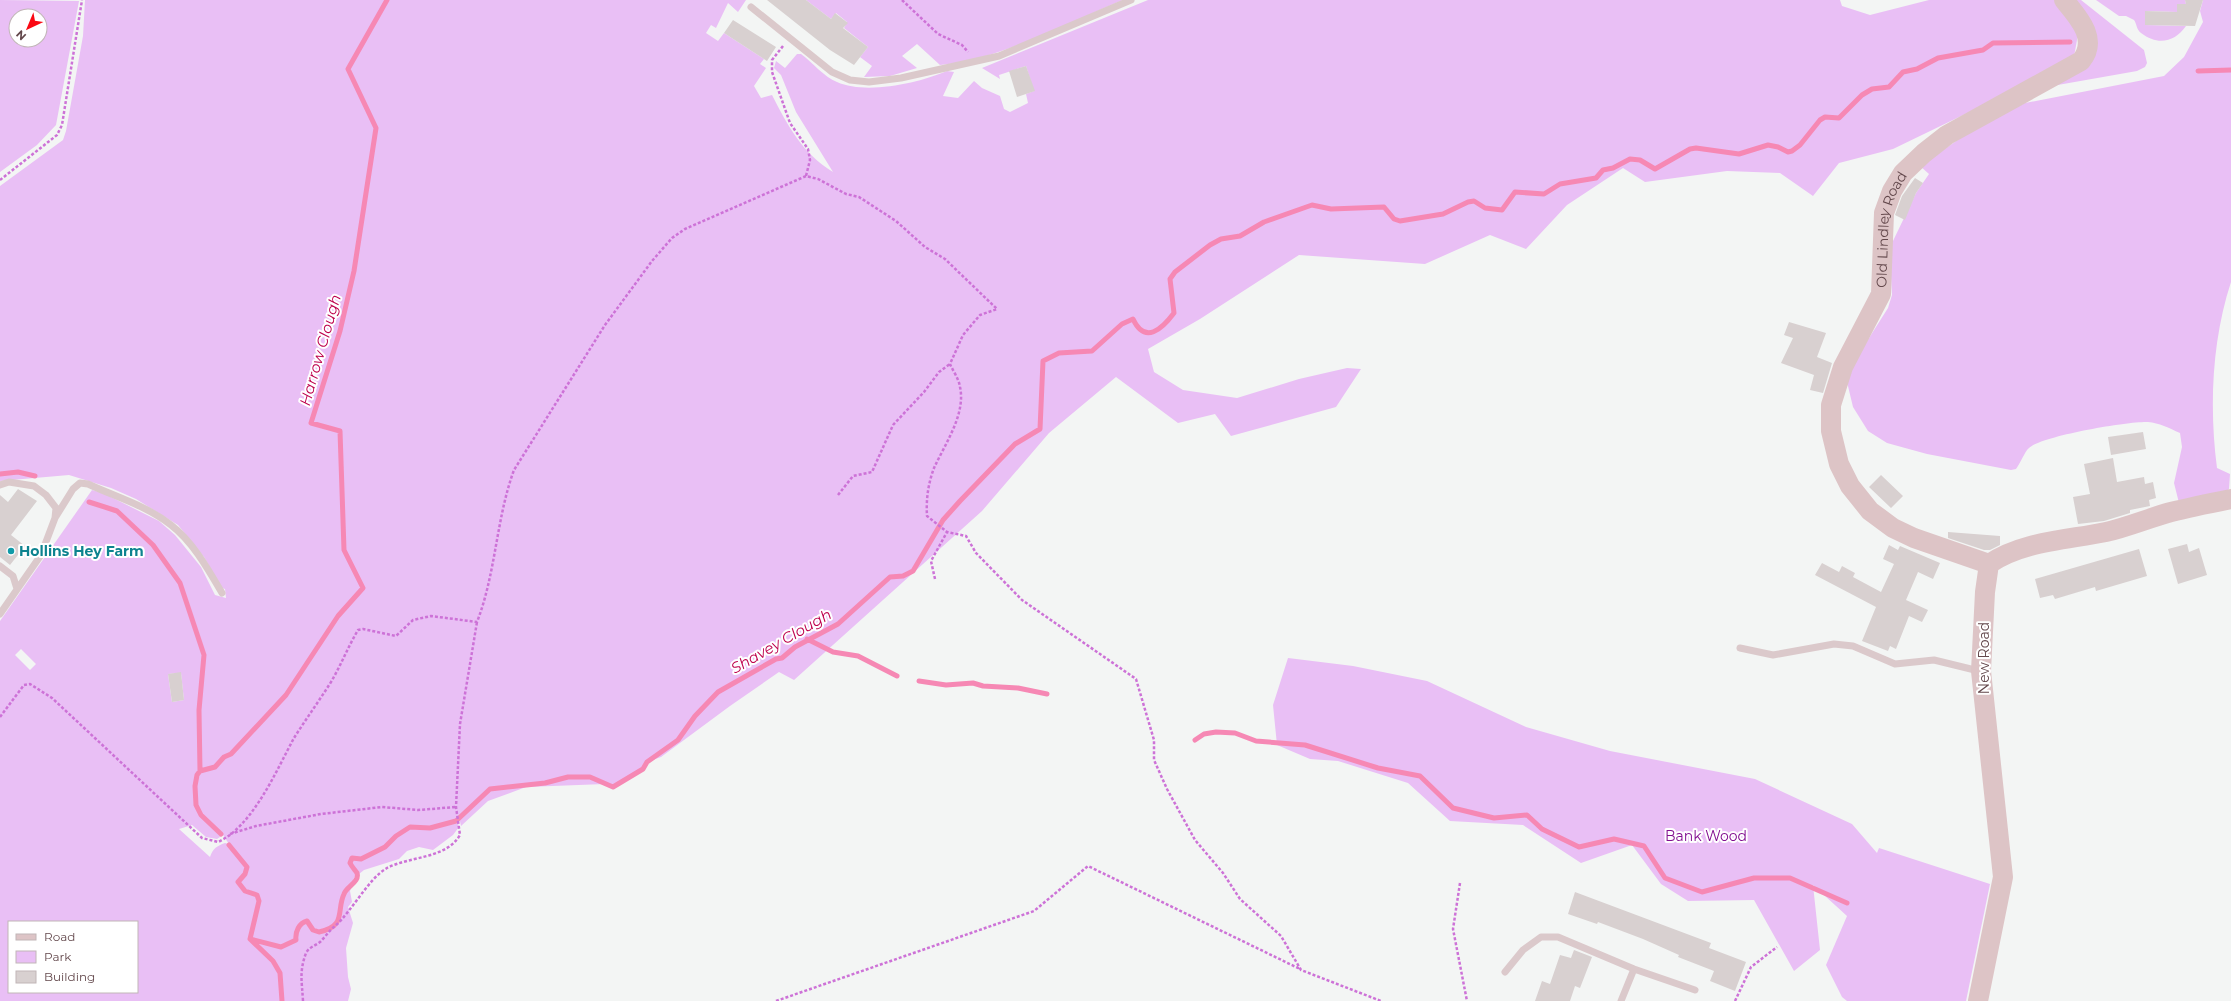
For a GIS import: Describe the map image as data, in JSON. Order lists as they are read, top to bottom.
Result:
{
  "streets": {
    "street": ["Old Lindley Road", "New Road"]
  },
  "crossings": [
    ["Old Lindley Road", "New Road"]
  ],
  "water": ["Harrow Clough", "Shavey Clough"],
  "parks": ["Bank Wood"],
  "places": ["Hollins Hey Farm"],
  "legend": ["Road", "Park", "Building"],
  "north": "bottom left"
}
